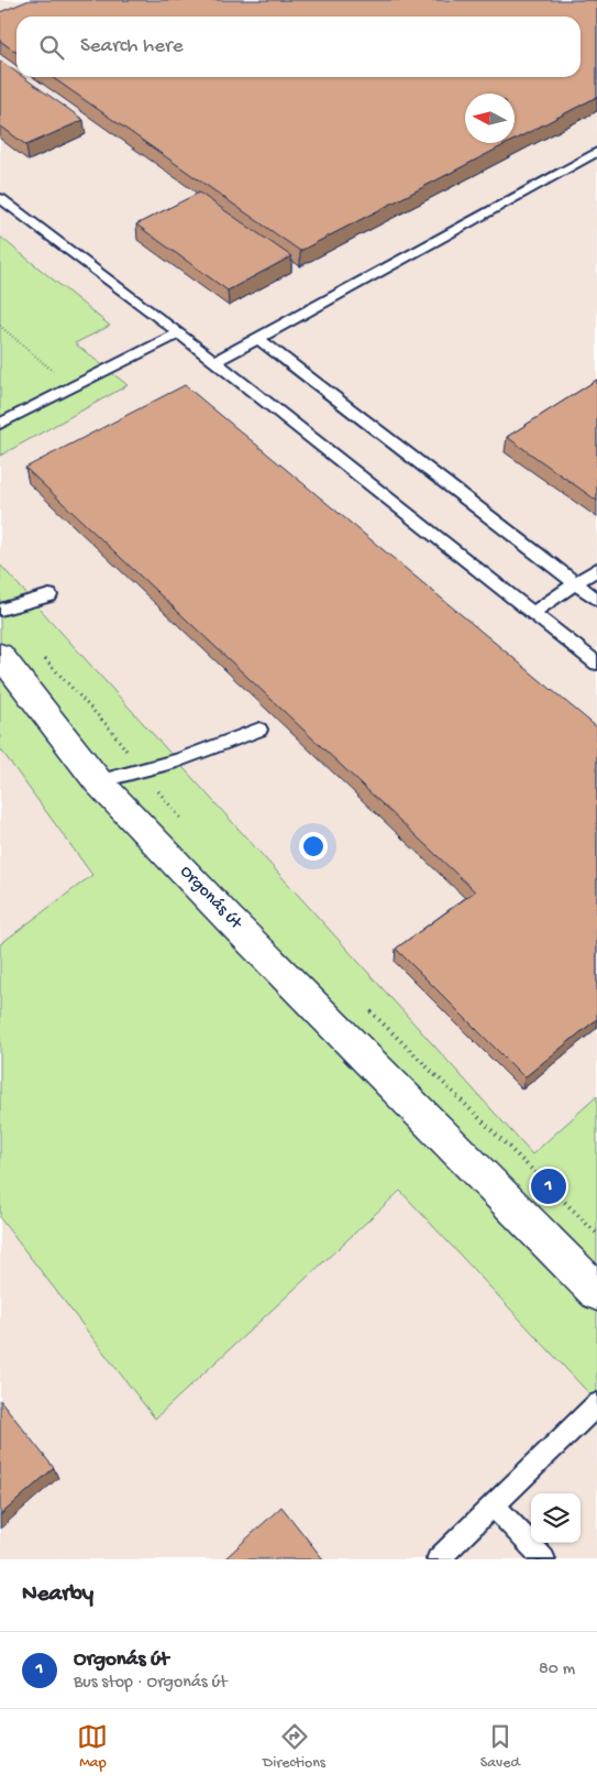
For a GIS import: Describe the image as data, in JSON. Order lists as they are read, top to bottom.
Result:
{
  "streets": {
    "street": ["Orgonás út"]
  },
  "north": "left",
  "page": {
    "search": "Search here",
    "pins": "1",
    "heading": "Nearby",
    "list": [
      {
        "mark": "1",
        "name": "Orgonás út",
        "note": "Bus stop · Orgonás út",
        "value": "80 m"
      }
    ],
    "nav": ["Map", "Directions", "Saved"]
  }
}
